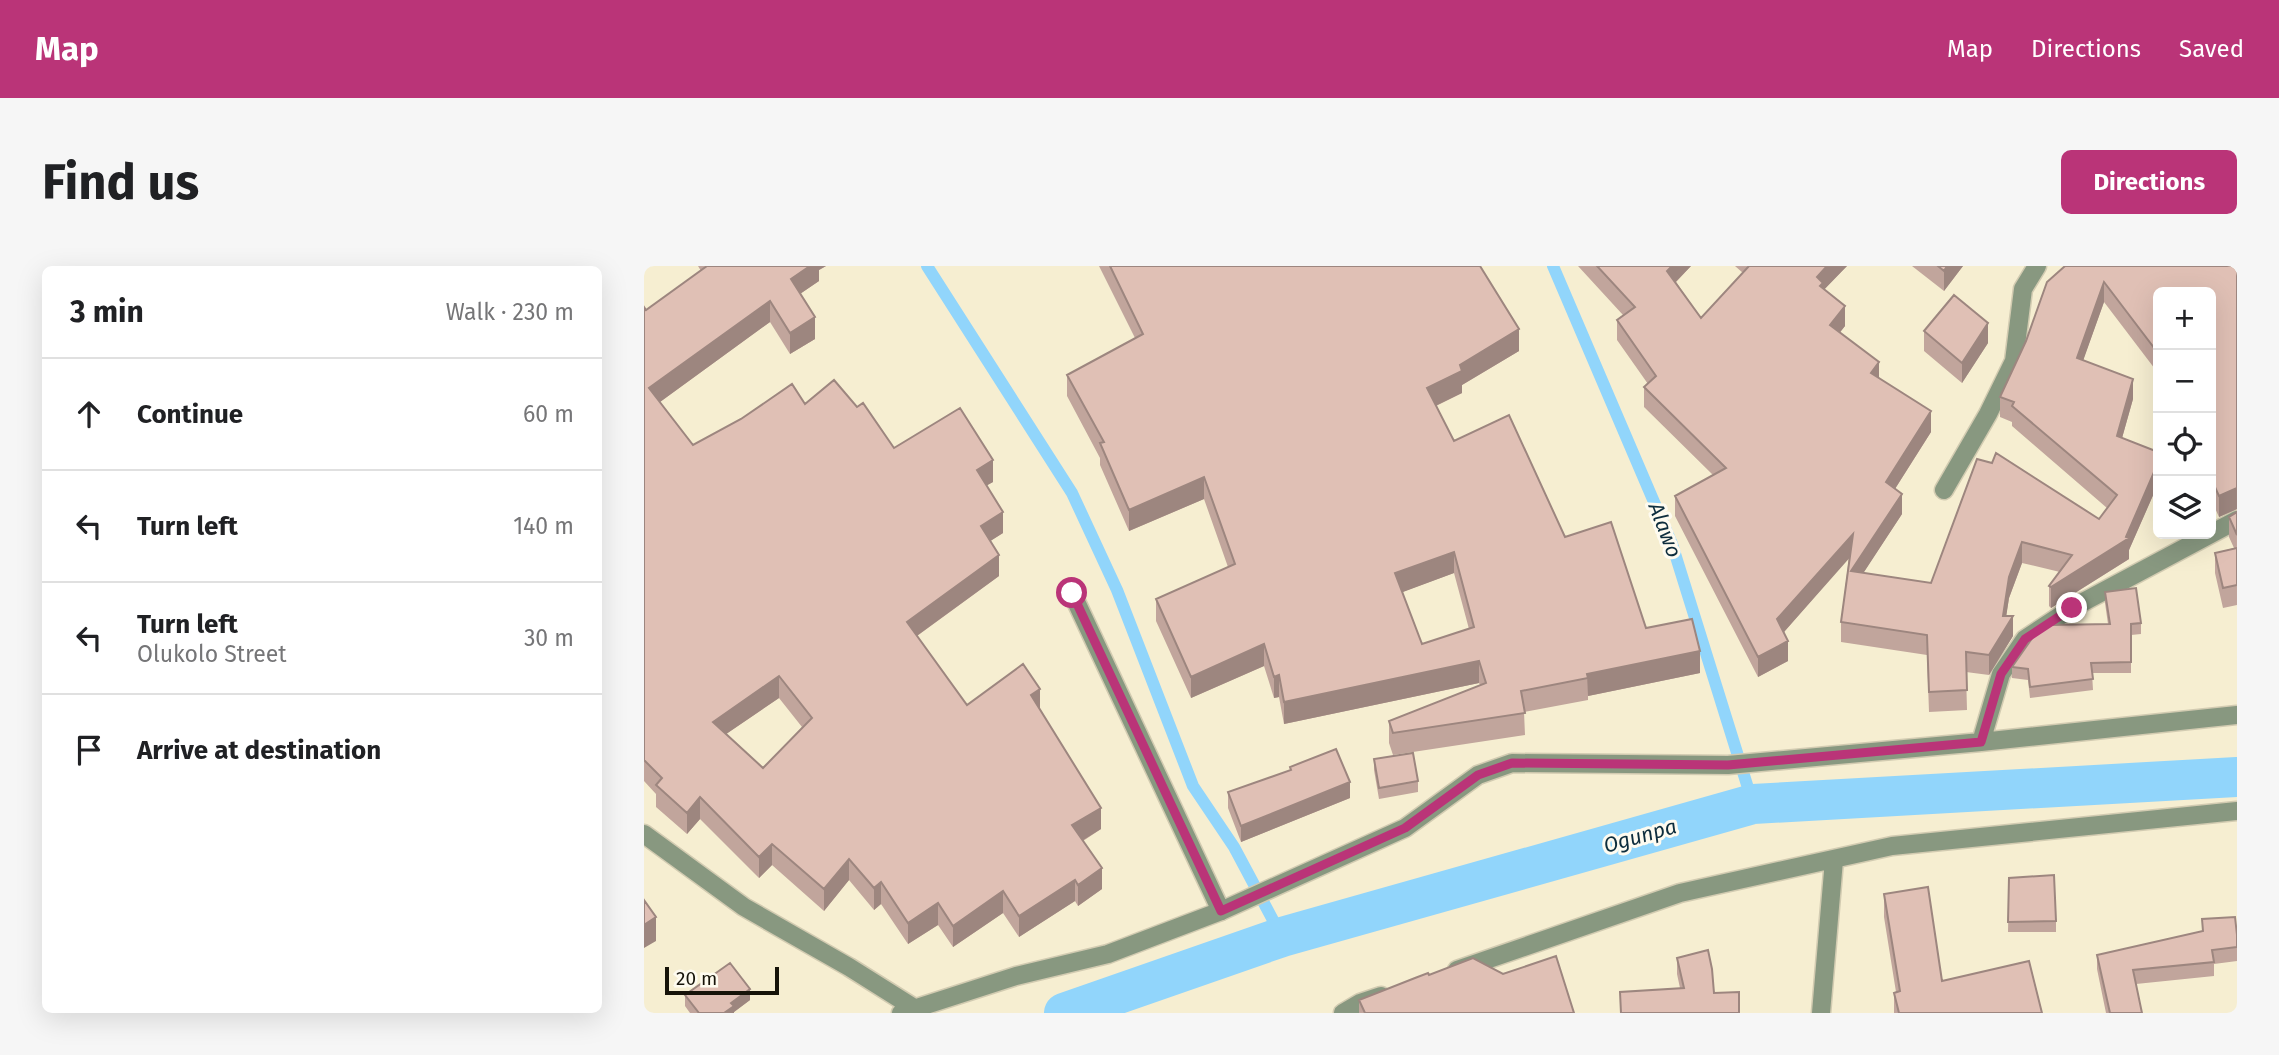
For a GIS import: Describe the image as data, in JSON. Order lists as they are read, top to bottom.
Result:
{
  "water": ["Alawo", "Ogunpa"],
  "scale_bar": "20 m",
  "page": {
    "header": "Map",
    "nav": ["Map", "Directions", "Saved"],
    "buttons": "Directions",
    "title": "Find us",
    "heading": ["3 min", "Walk · 230 m"],
    "map_buttons": ["+", "−"],
    "list": [
      ["Continue", "60 m"],
      ["Turn left", "140 m"],
      ["Turn left", "Olukolo Street", "30 m"],
      "Arrive at destination"
    ],
    "scale": "20 m"
  }
}
